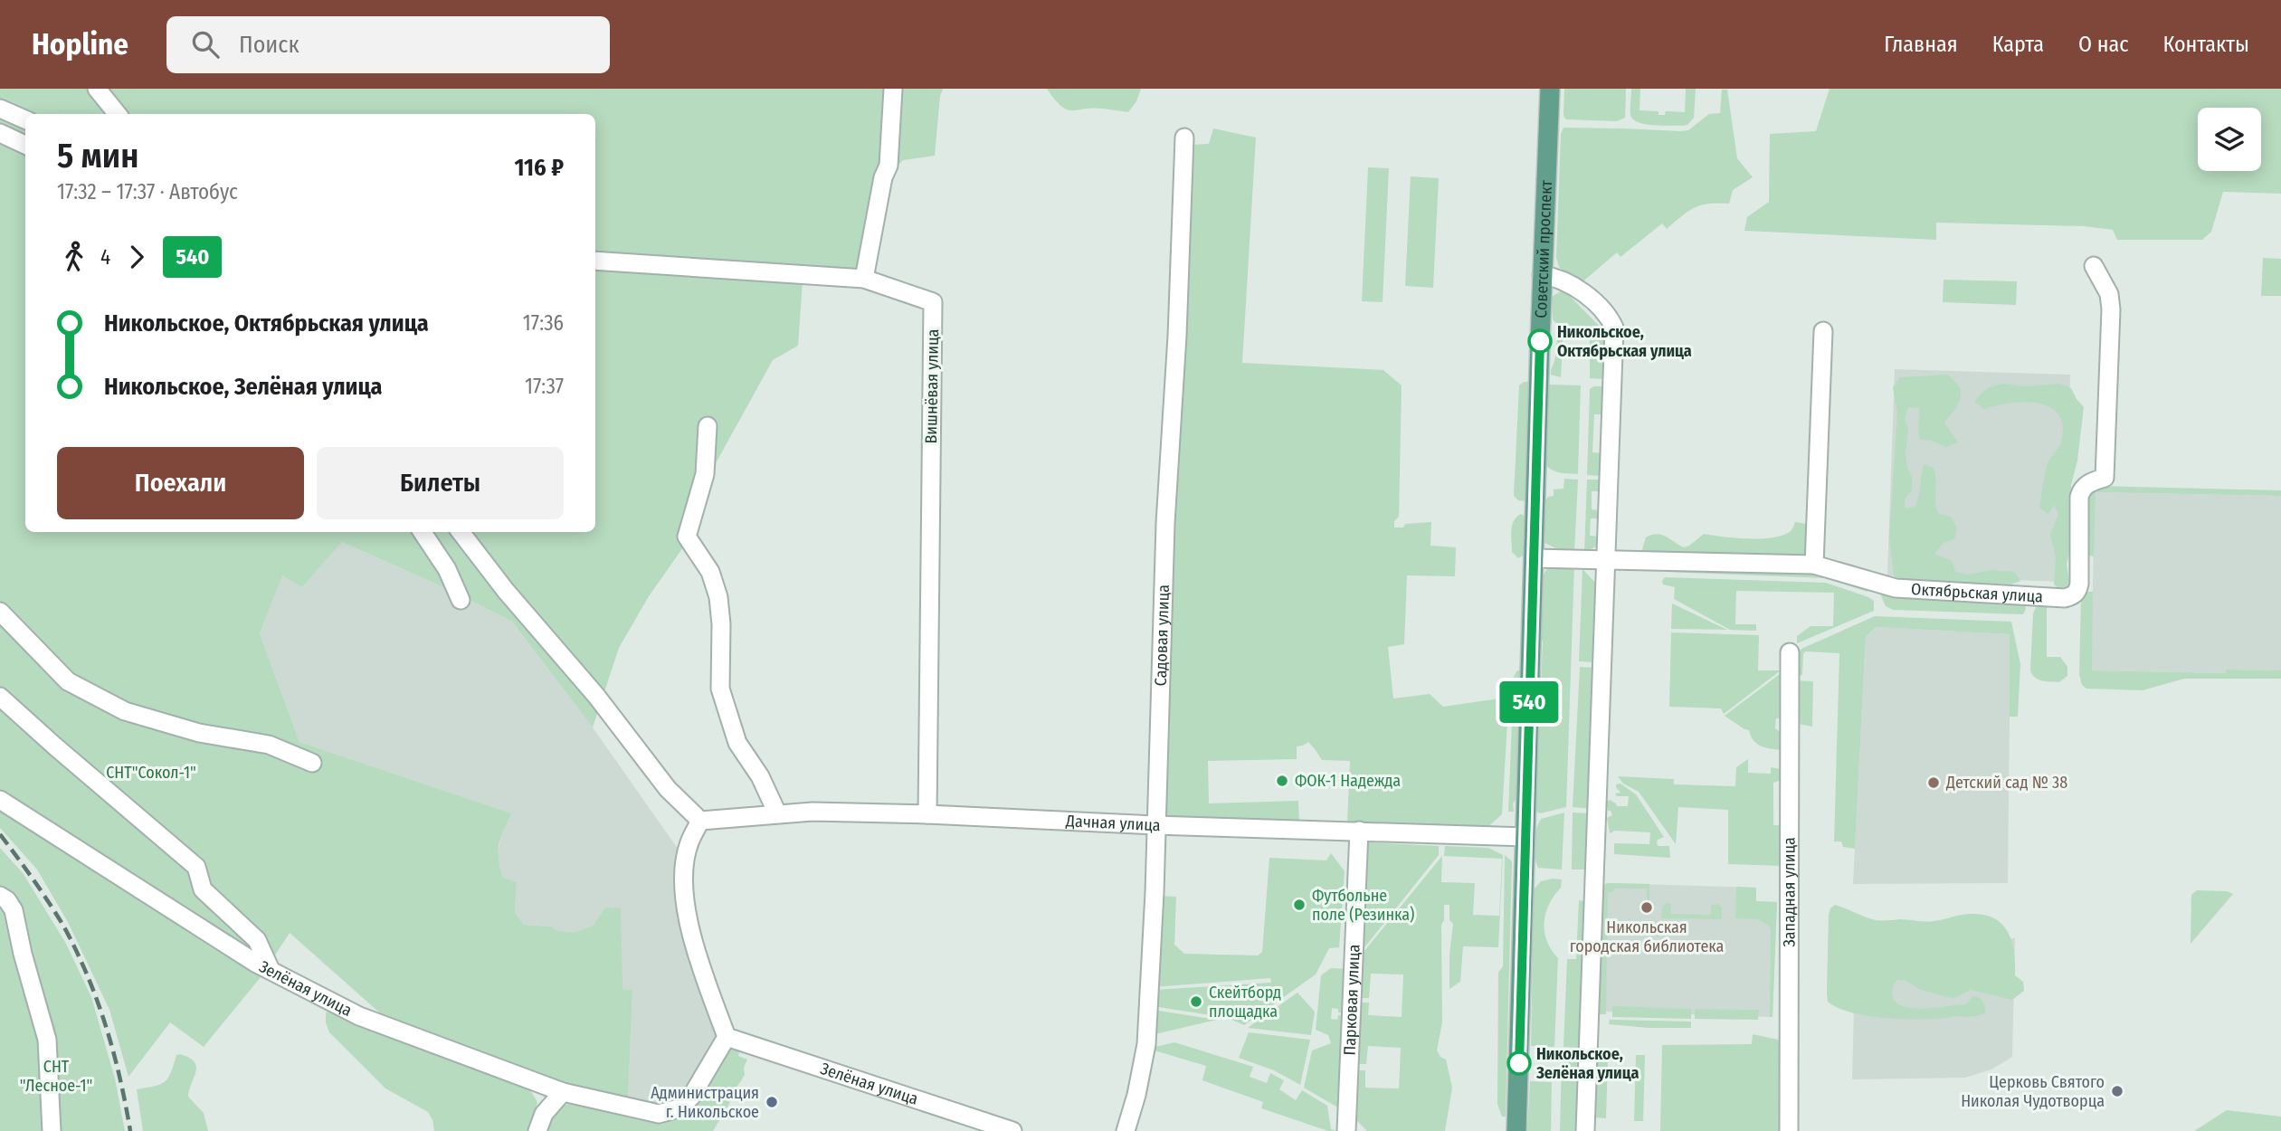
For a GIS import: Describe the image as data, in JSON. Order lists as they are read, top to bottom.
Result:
{
  "streets": {
    "main road": ["Советский проспект"],
    "street": [
      "Вишнёвая улица",
      "Октябрьская улица",
      "Садовая улица",
      "Дачная улица",
      "Западная улица",
      "Зелёная улица",
      "Парковая улица"
    ]
  },
  "crossings": [
    ["Советский проспект", "Октябрьская улица"],
    ["Советский проспект", "Дачная улица"],
    ["Вишнёвая улица", "Дачная улица"],
    ["Садовая улица", "Дачная улица"],
    ["Дачная улица", "Парковая улица"]
  ],
  "parks": ["СНТ\"Сокол-1\"", "СНТ \"Лесное-1\""],
  "places": [
    "Никольское, Октябрьская улица",
    "ФОК-1 Надежда",
    "Детский сад № 38",
    "Футбольне поле (Резинка)",
    "Никольская городская библиотека",
    "Скейтборд площадка",
    "Никольское, Зелёная улица",
    "Церковь Святого Николая Чудотворца",
    "Администрация г. Никольское"
  ],
  "lines": ["bus line 540"],
  "page": {
    "header": "Hopline",
    "search": "Поиск",
    "nav": [
      "Главная",
      "Карта",
      "О нас",
      "Контакты"
    ],
    "on_map": "540",
    "heading": ["5 мин", "17:32 – 17:37 · Автобус", "116 ₽"],
    "legs": ["4", "540"],
    "list": [
      {
        "name": "Никольское, Октябрьская улица",
        "value": "17:36"
      },
      {
        "name": "Никольское, Зелёная улица",
        "value": "17:37"
      }
    ],
    "buttons": ["Поехали", "Билеты"]
  }
}
